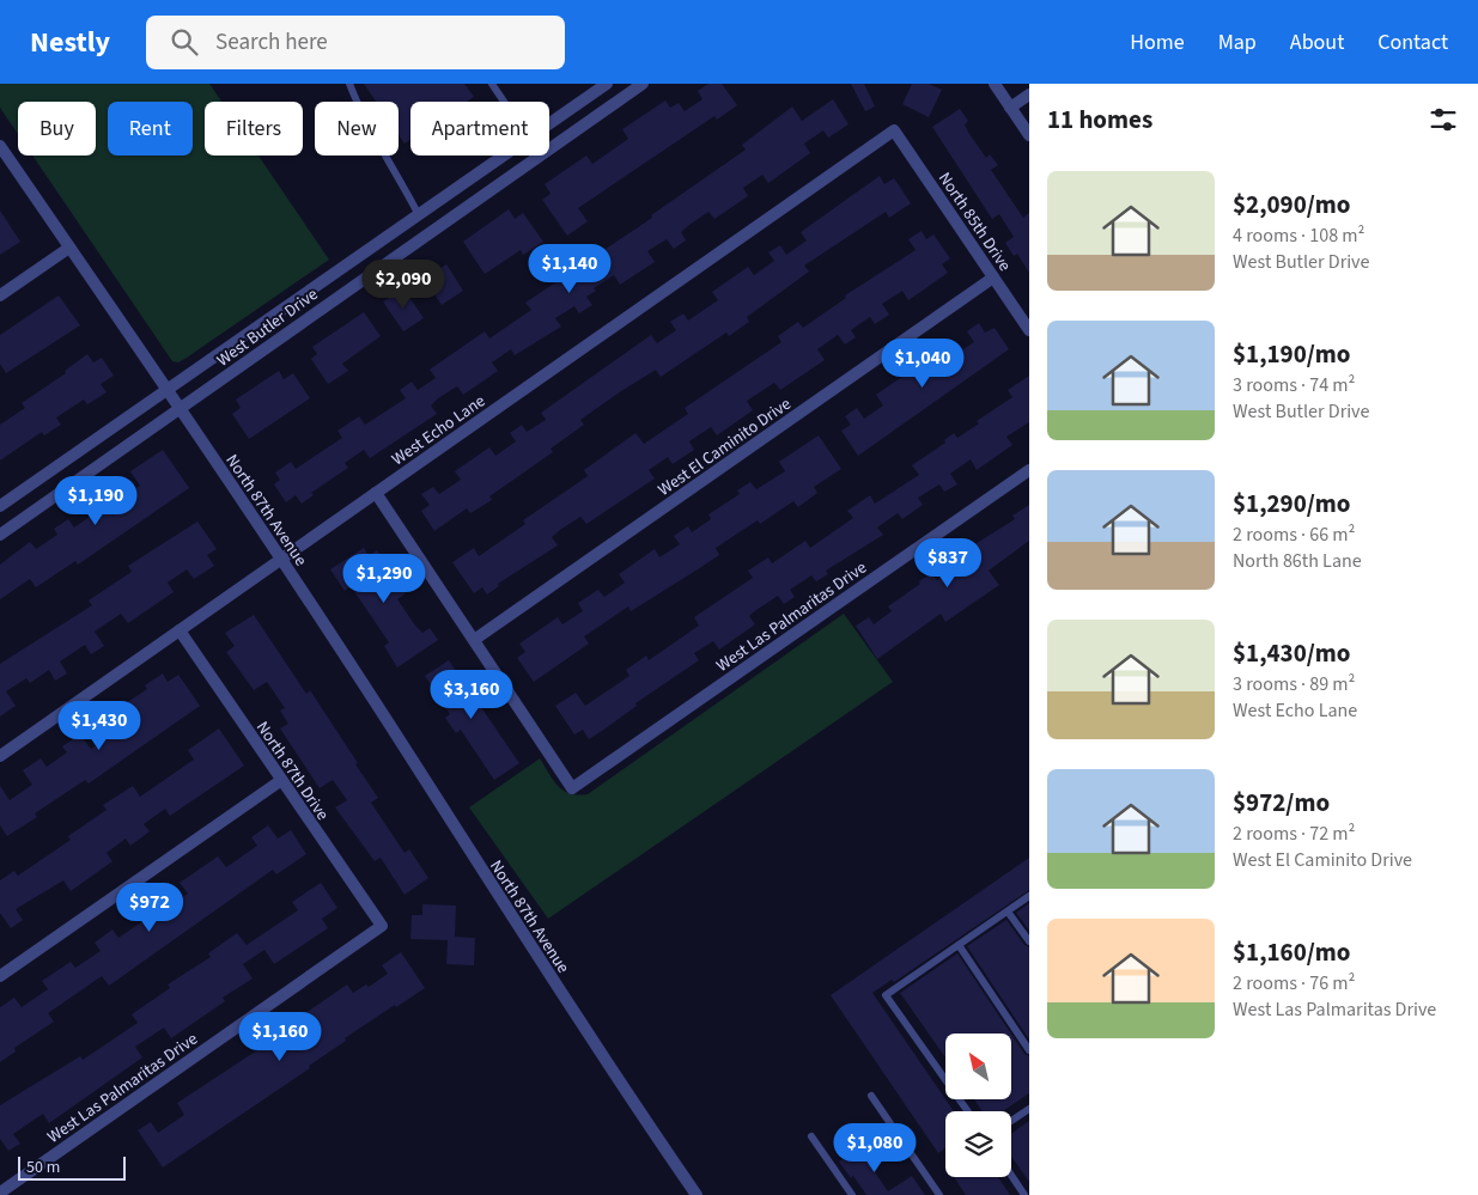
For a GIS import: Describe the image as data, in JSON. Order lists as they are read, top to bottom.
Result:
{
  "streets": {
    "street": [
      "North 85th Drive",
      "West Butler Drive",
      "West Echo Lane",
      "West El Caminito Drive",
      "North 87th Avenue",
      "West Las Palmaritas Drive",
      "North 87th Drive"
    ]
  },
  "crossings": [
    ["North 85th Drive", "West Echo Lane"],
    ["North 85th Drive", "West El Caminito Drive"],
    ["West Butler Drive", "North 87th Avenue"],
    ["West Echo Lane", "North 87th Avenue"],
    ["West Echo Lane", "North 87th Drive"],
    ["West El Caminito Drive", "West Las Palmaritas Drive"],
    ["West Las Palmaritas Drive", "North 87th Drive"]
  ],
  "scale_bar": "50 m",
  "north": "top left",
  "page": {
    "header": "Nestly",
    "search": "Search here",
    "nav": [
      "Home",
      "Map",
      "About",
      "Contact"
    ],
    "heading": "11 homes",
    "chip": [
      "Buy",
      "Rent",
      "Filters",
      "New",
      "Apartment"
    ],
    "list": [
      {
        "name": "$2,090/mo",
        "note": "4 rooms · 108 m² · West Butler Drive"
      },
      {
        "name": "$1,190/mo",
        "note": "3 rooms · 74 m² · West Butler Drive"
      },
      {
        "name": "$1,290/mo",
        "note": "2 rooms · 66 m² · North 86th Lane"
      },
      {
        "name": "$1,430/mo",
        "note": "3 rooms · 89 m² · West Echo Lane"
      },
      {
        "name": "$972/mo",
        "note": "2 rooms · 72 m² · West El Caminito Drive"
      },
      {
        "name": "$1,160/mo",
        "note": "2 rooms · 76 m² · West Las Palmaritas Drive"
      }
    ],
    "price": [
      "$1,140",
      "$2,090",
      "$1,040",
      "$1,190",
      "$837",
      "$1,290",
      "$3,160",
      "$1,430",
      "$972",
      "$1,160",
      "$1,080"
    ],
    "scale": "50 m"
  }
}
